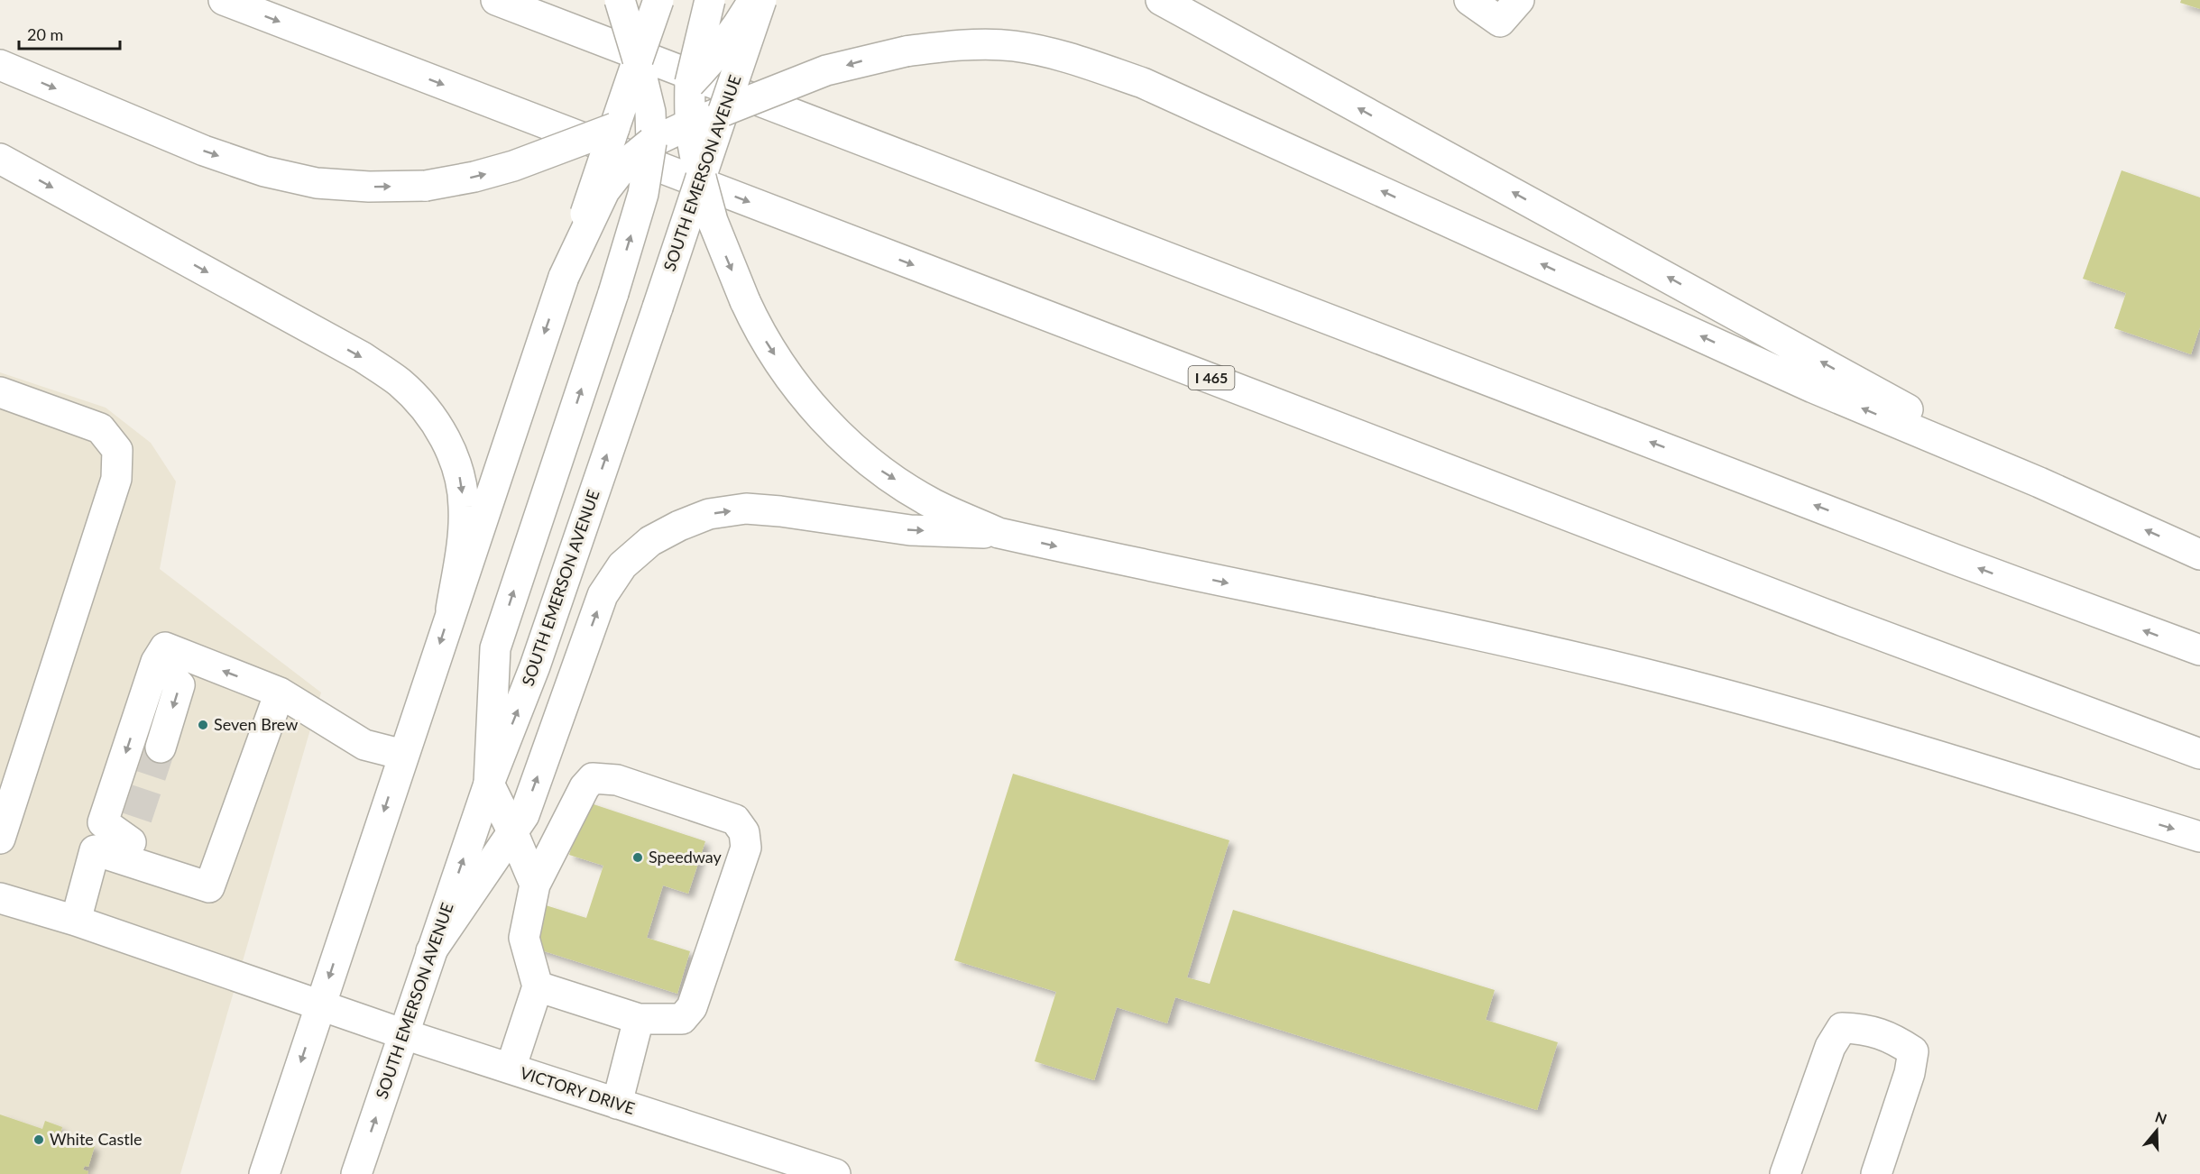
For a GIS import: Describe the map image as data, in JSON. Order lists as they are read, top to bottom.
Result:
{
  "streets": {
    "main road": ["SOUTH EMERSON AVENUE", "I 465", "VICTORY DRIVE"]
  },
  "crossings": [
    ["SOUTH EMERSON AVENUE", "VICTORY DRIVE"]
  ],
  "places": ["Seven Brew", "Speedway", "White Castle"],
  "scale_bar": "20 m",
  "north": "top"
}
